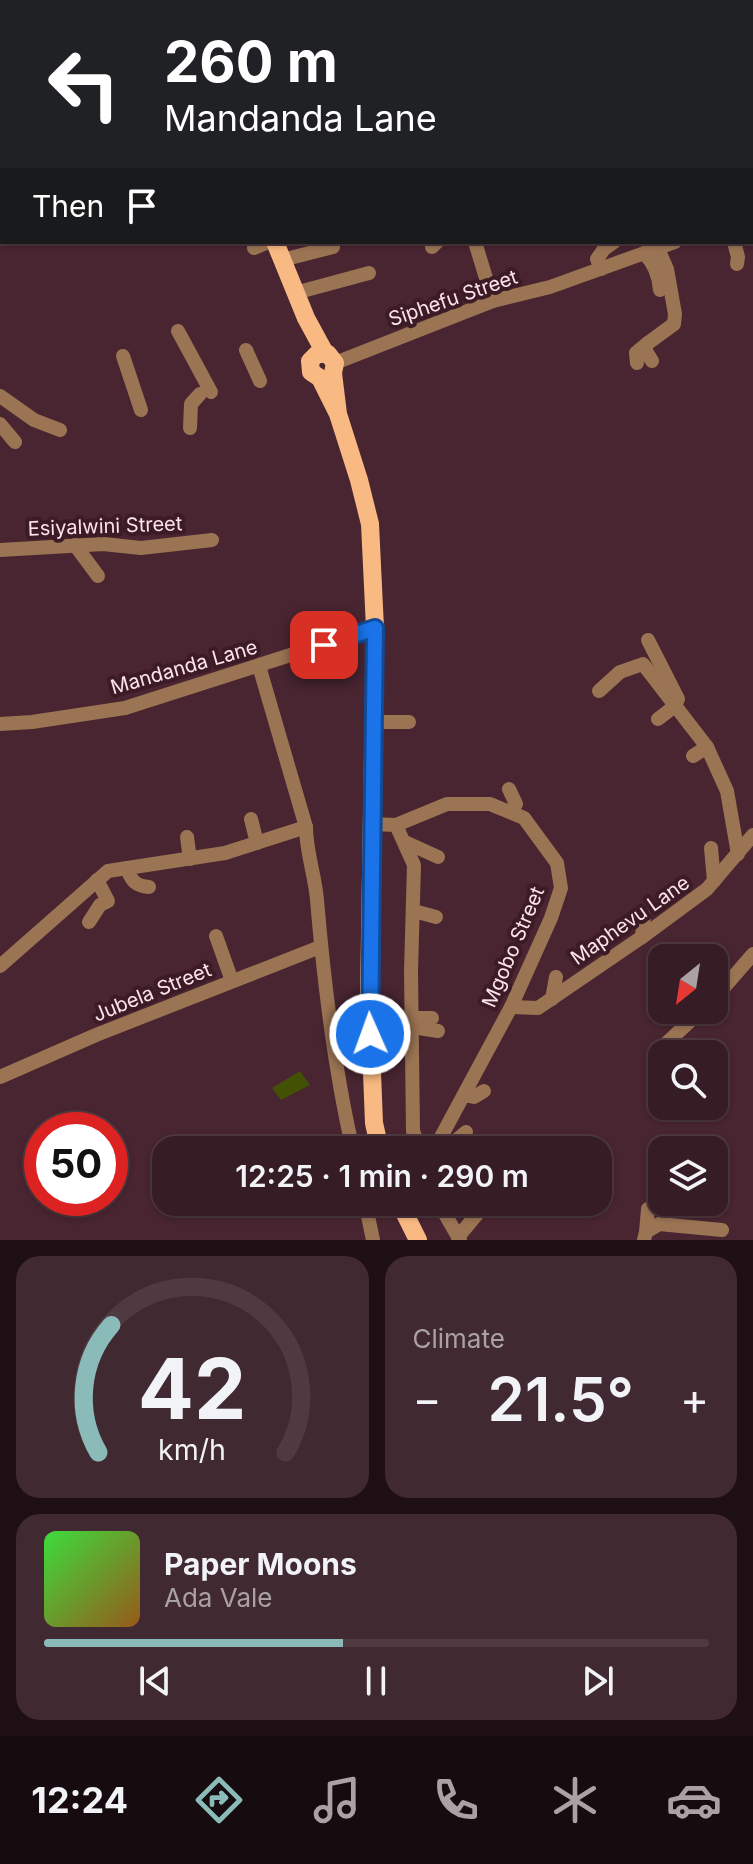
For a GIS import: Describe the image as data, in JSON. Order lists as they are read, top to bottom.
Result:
{
  "streets": {
    "street": [
      "Siphefu Street",
      "Esiyalwini Street",
      "Mandanda Lane",
      "Maphevu Lane",
      "Mgobo Street",
      "Jubela Street"
    ]
  },
  "crossings": [
    ["Maphevu Lane", "Mgobo Street"]
  ],
  "north": "bottom left",
  "page": {
    "turn": ["260 m", "Mandanda Lane"],
    "then": "Then",
    "limit": "50",
    "trip": "12:25 · 1 min · 290 m",
    "tile": "Climate",
    "heat": ["−", "21.5°", "+"],
    "song": ["Paper Moons", "Ada Vale"],
    "tabs": "12:24",
    "gauge": ["42", "km/h"]
  }
}
